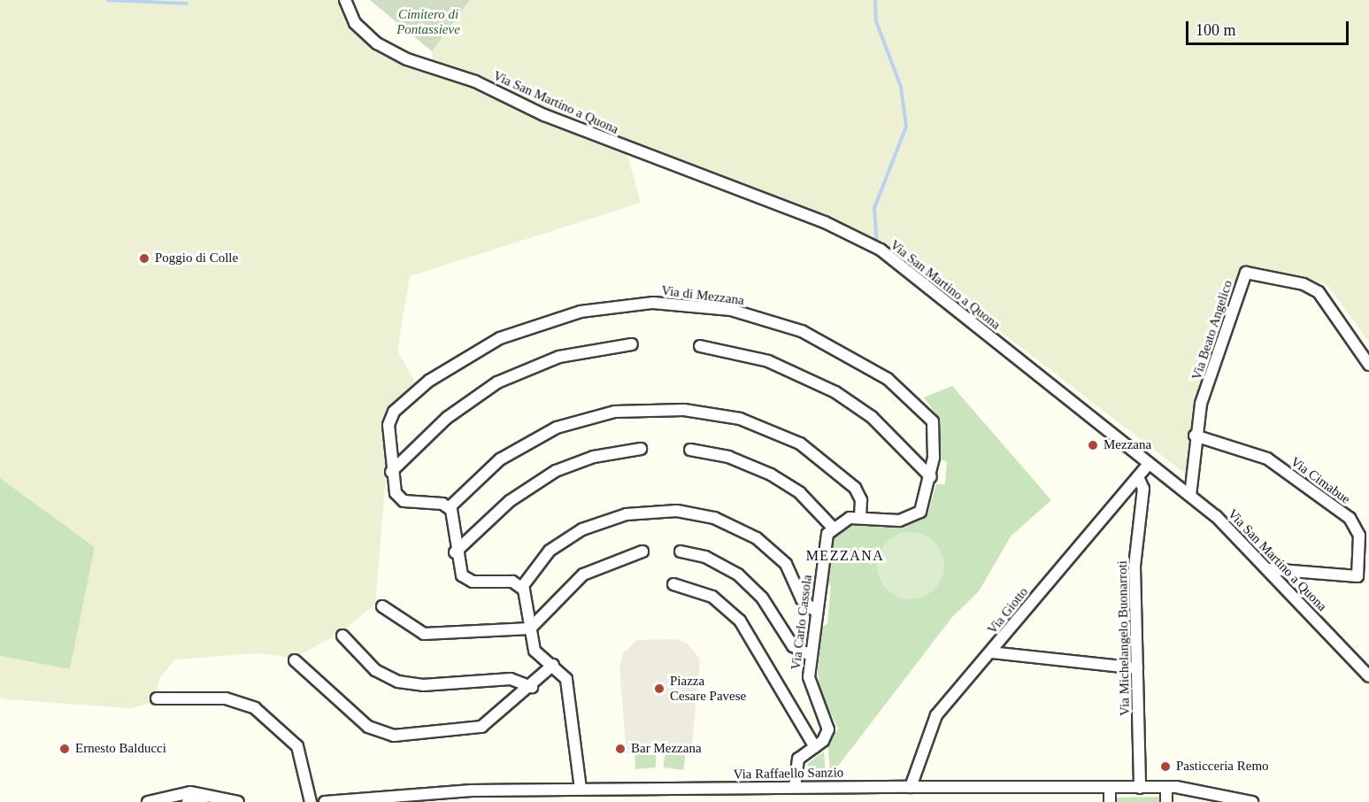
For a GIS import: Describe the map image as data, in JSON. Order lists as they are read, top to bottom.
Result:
{
  "streets": {
    "street": [
      "Via San Martino a Quona",
      "Via di Mezzana",
      "Via Beato Angelico",
      "Via Cimabue",
      "Via Giotto",
      "Via Carlo Cassola",
      "Via Michelangelo Buonarroti",
      "Via Raffaello Sanzio"
    ]
  },
  "crossings": [
    ["Via San Martino a Quona", "Via Beato Angelico"],
    ["Via San Martino a Quona", "Via Cimabue"],
    ["Via San Martino a Quona", "Via Giotto"],
    ["Via Beato Angelico", "Via Cimabue"],
    ["Via Giotto", "Via Raffaello Sanzio"],
    ["Via Carlo Cassola", "Via Raffaello Sanzio"],
    ["Via Michelangelo Buonarroti", "Via Raffaello Sanzio"]
  ],
  "districts": ["MEZZANA"],
  "parks": ["Cimitero di Pontassieve"],
  "places": [
    "Poggio di Colle",
    "Mezzana",
    "Piazza Cesare Pavese",
    "Ernesto Balducci",
    "Bar Mezzana",
    "Pasticceria Remo"
  ],
  "scale_bar": "100 m"
}
